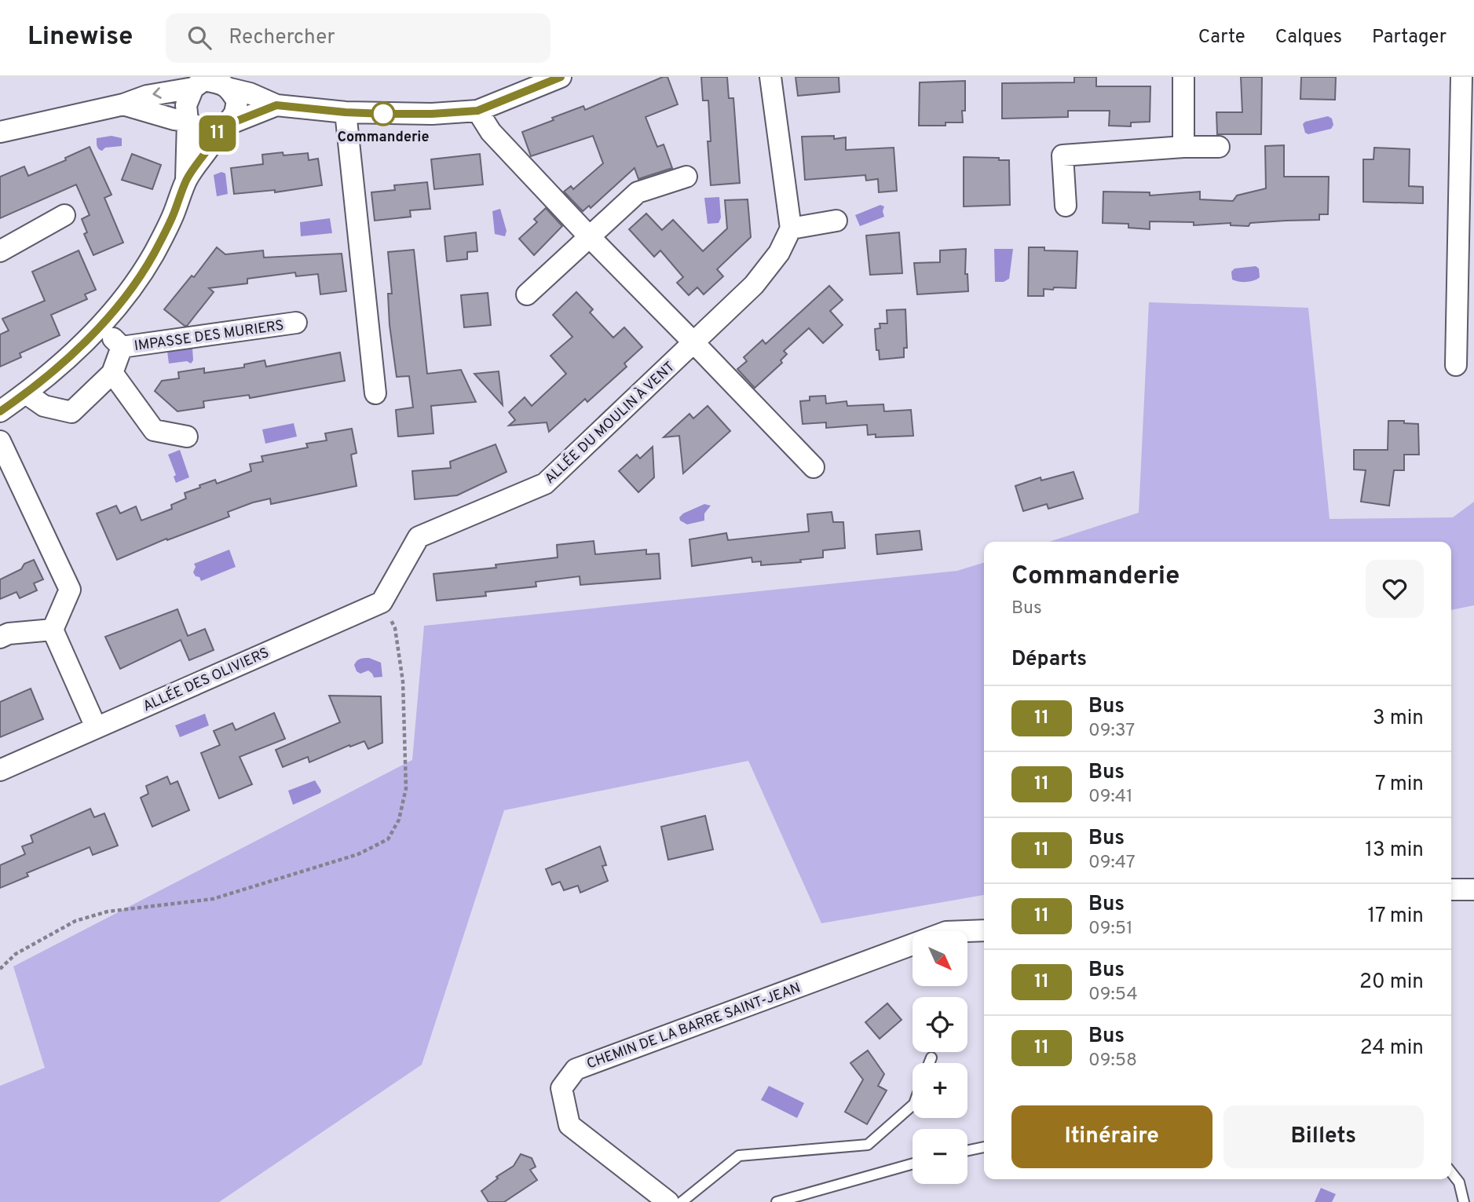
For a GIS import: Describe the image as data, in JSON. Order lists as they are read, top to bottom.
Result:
{
  "streets": {
    "street": [
      "IMPASSE DES MURIERS",
      "ALLÉE DU MOULIN À VENT",
      "ALLÉE DES OLIVIERS",
      "CHEMIN DE LA BARRE SAINT-JEAN"
    ]
  },
  "crossings": [
    ["ALLÉE DU MOULIN À VENT", "ALLÉE DES OLIVIERS"]
  ],
  "places": ["Commanderie"],
  "lines": ["bus line 11"],
  "north": "bottom right",
  "page": {
    "header": "Linewise",
    "search": "Rechercher",
    "nav": ["Carte", "Calques", "Partager"],
    "on_map": "11",
    "heading": [
      ["Commanderie", "Bus"],
      "Départs"
    ],
    "list": [
      {
        "mark": "11",
        "name": "Bus",
        "note": "09:37",
        "value": "3 min"
      },
      {
        "mark": "11",
        "name": "Bus",
        "note": "09:41",
        "value": "7 min"
      },
      {
        "mark": "11",
        "name": "Bus",
        "note": "09:47",
        "value": "13 min"
      },
      {
        "mark": "11",
        "name": "Bus",
        "note": "09:51",
        "value": "17 min"
      },
      {
        "mark": "11",
        "name": "Bus",
        "note": "09:54",
        "value": "20 min"
      },
      {
        "mark": "11",
        "name": "Bus",
        "note": "09:58",
        "value": "24 min"
      }
    ],
    "map_buttons": ["+", "−"],
    "buttons": ["Itinéraire", "Billets"]
  }
}
